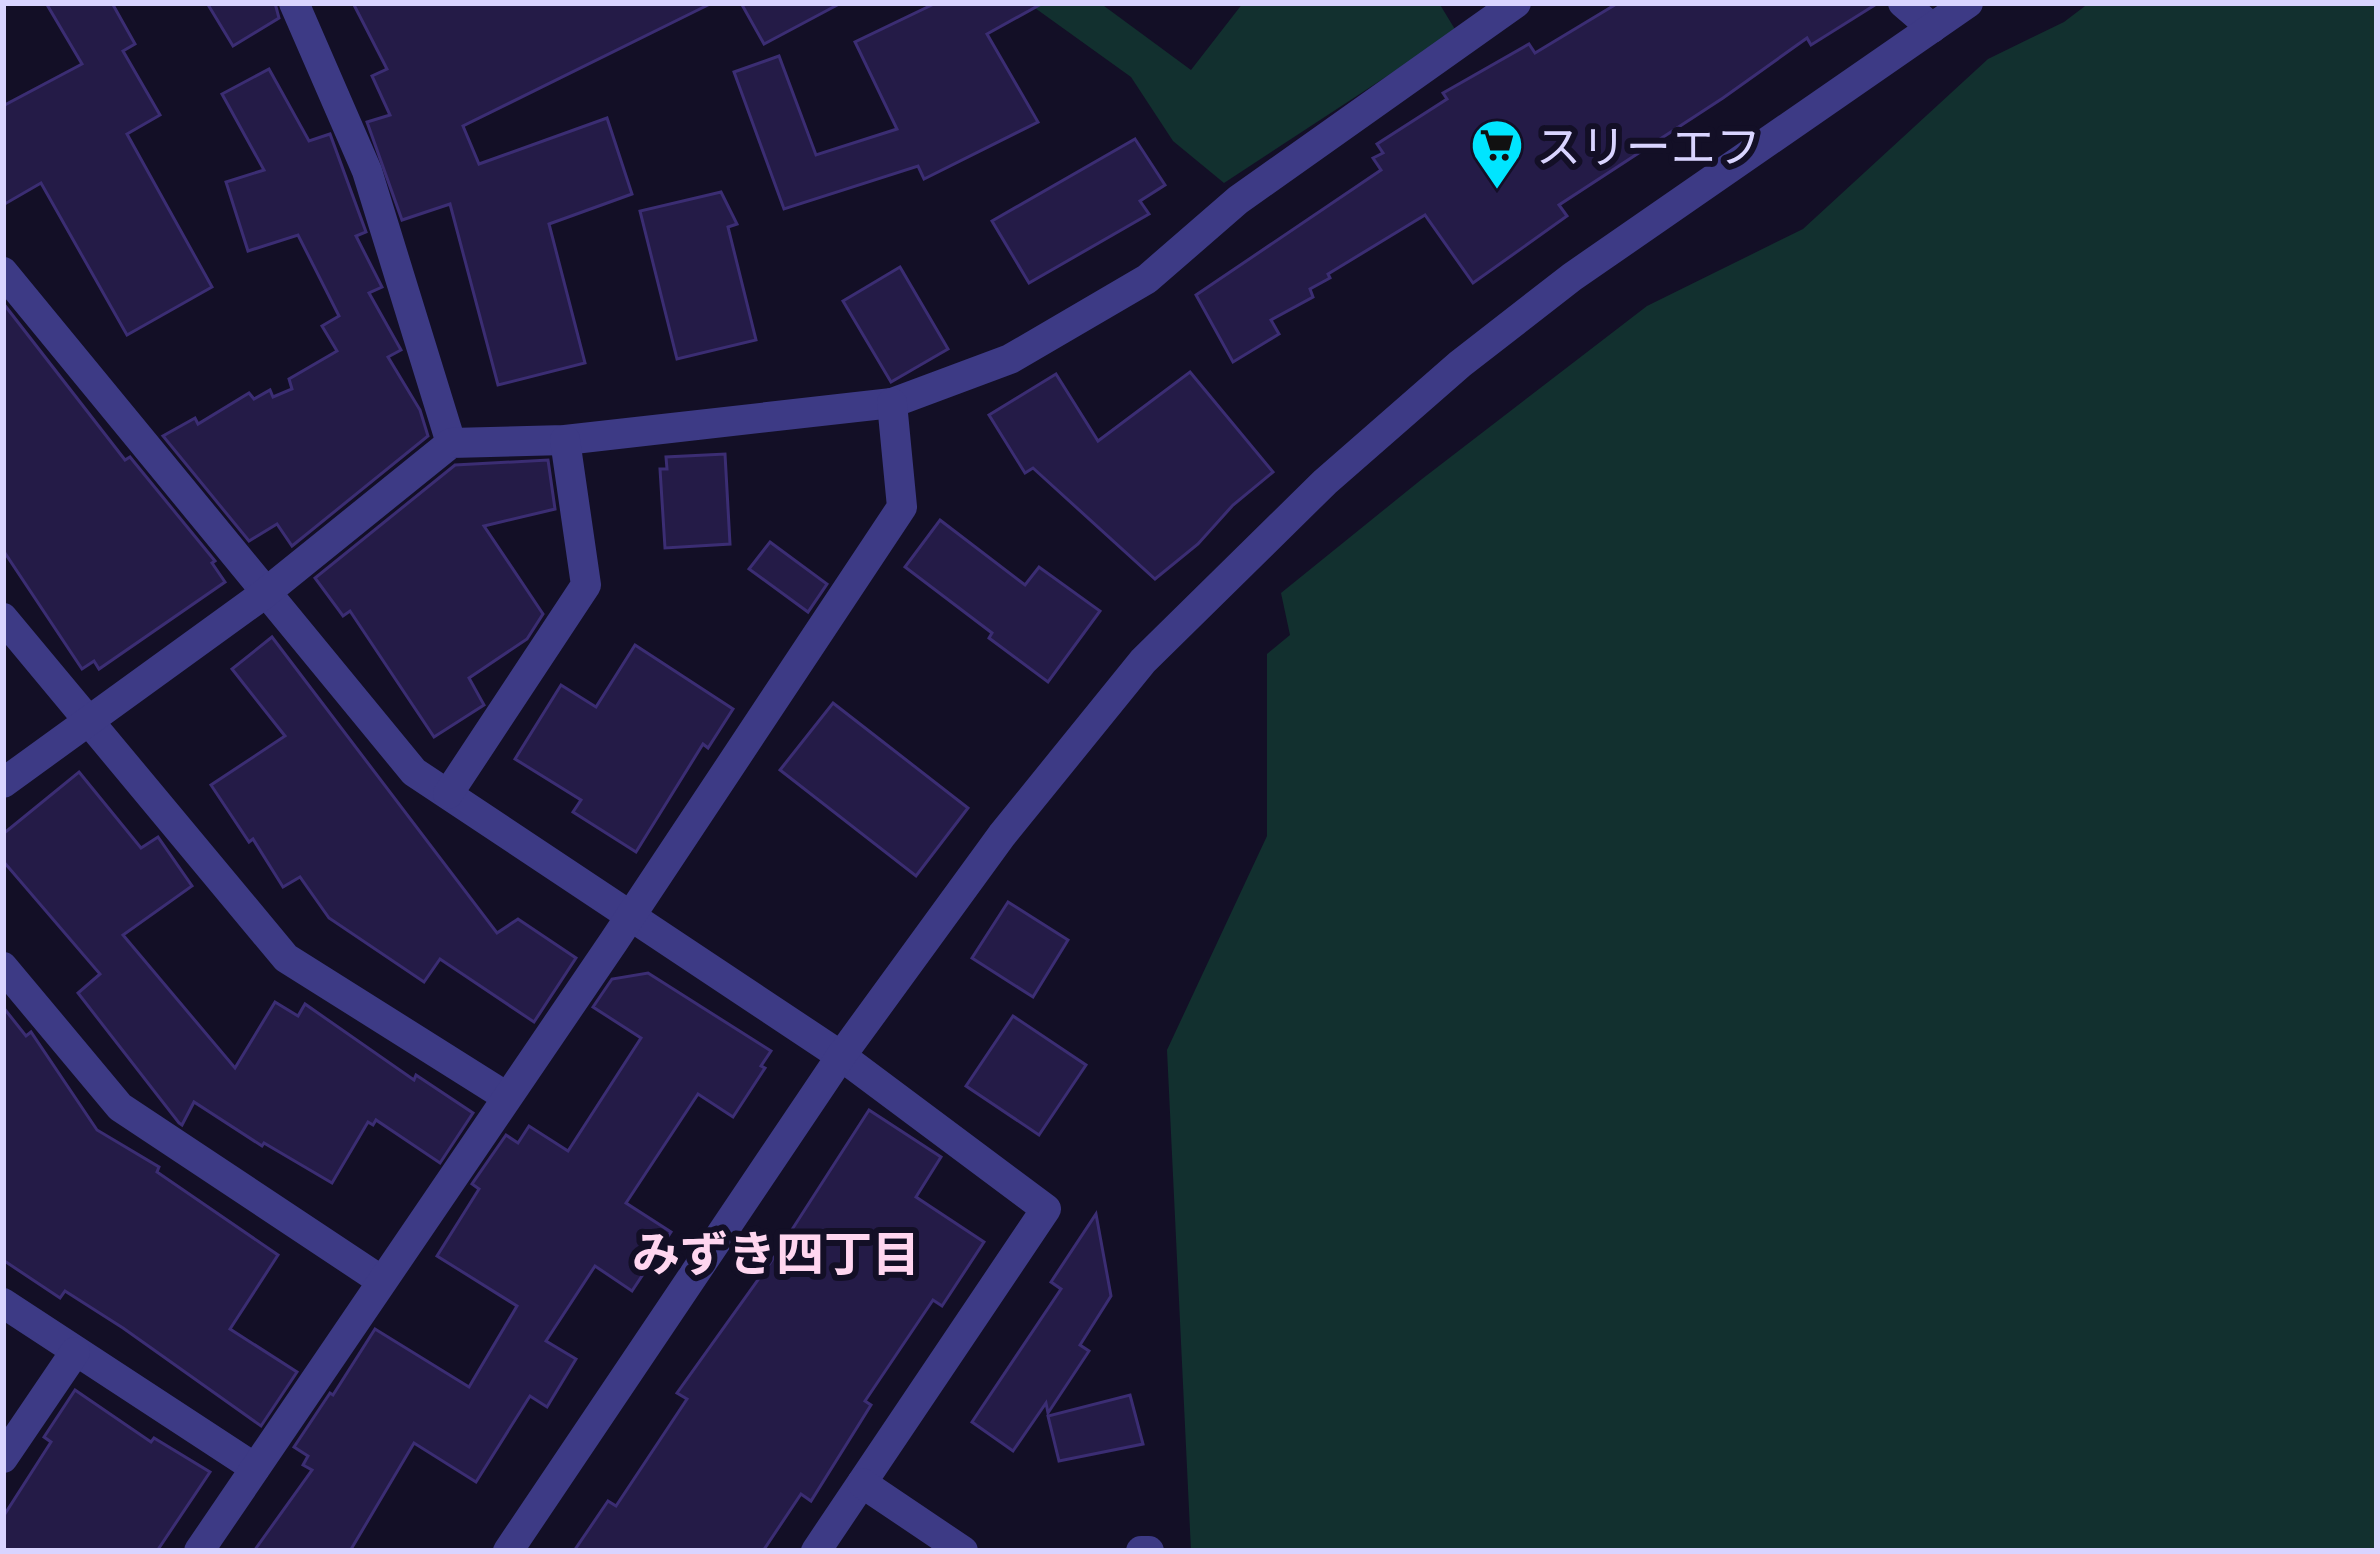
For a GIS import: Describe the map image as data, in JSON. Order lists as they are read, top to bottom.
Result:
{
  "districts": ["みずき四丁目"],
  "places": {
    "supermarket": ["スリーエフ"]
  }
}
